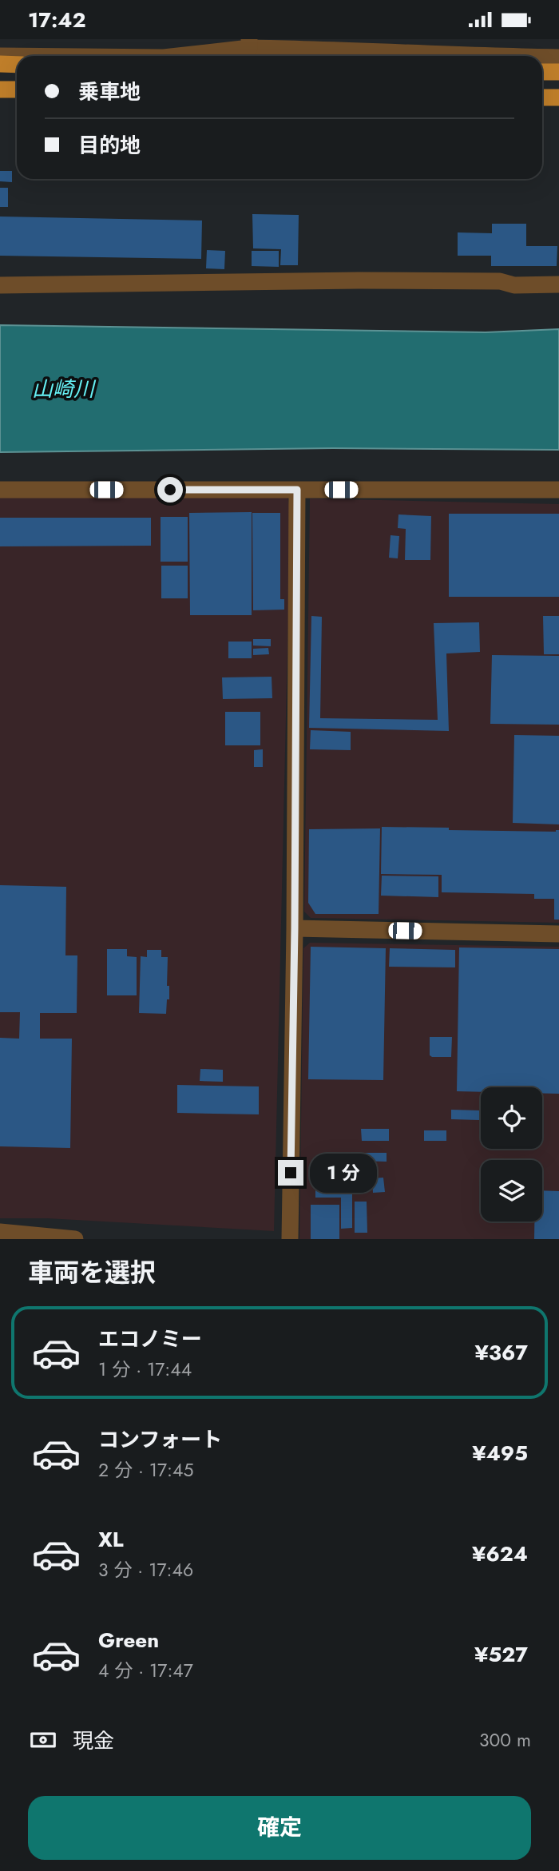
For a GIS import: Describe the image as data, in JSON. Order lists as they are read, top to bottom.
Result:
{
  "water": ["山崎川"],
  "page": {
    "status": "17:42",
    "banner": ["乗車地", "目的地"],
    "bubble": "1 分",
    "heading": "車両を選択",
    "list": [
      {
        "name": "エコノミー",
        "note": "1 分 · 17:44",
        "value": "¥367"
      },
      {
        "name": "コンフォート",
        "note": "2 分 · 17:45",
        "value": "¥495"
      },
      {
        "name": "XL",
        "note": "3 分 · 17:46",
        "value": "¥624"
      },
      {
        "name": "Green",
        "note": "4 分 · 17:47",
        "value": "¥527"
      }
    ],
    "pay": ["現金", "300 m"],
    "buttons": "確定"
  }
}
